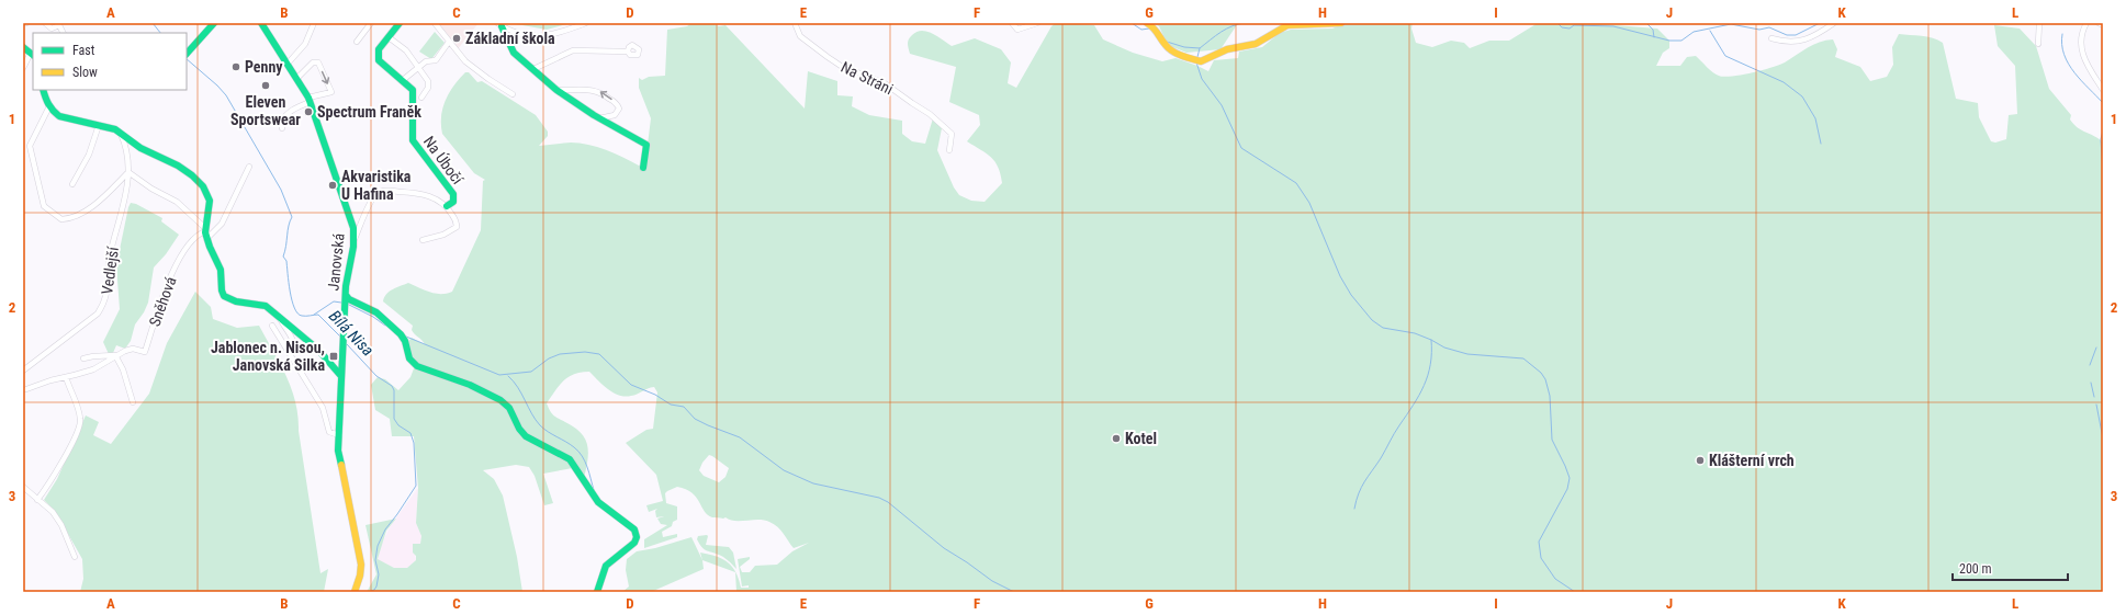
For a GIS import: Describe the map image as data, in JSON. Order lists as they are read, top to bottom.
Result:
{
  "streets": {
    "street": [
      "Na Stráni",
      "Na Úbočí",
      "Janovská",
      "Vedlejší",
      "Sněhová"
    ]
  },
  "crossings": [
    ["Na Úbočí", "Janovská"]
  ],
  "water": ["Bílá Nisa"],
  "places": {
    "other": [
      "Základní škola",
      "Penny",
      "Eleven Sportswear",
      "Spectrum Franěk",
      "Akvaristika U Hafina",
      "Kotel",
      "Klášterní vrch"
    ],
    "transit": ["Jablonec n. Nisou, Janovská Silka"]
  },
  "legend": ["Fast", "Slow"],
  "scale_bar": "200 m",
  "grid": {
    "columns": [
      "A",
      "B",
      "C",
      "D",
      "E",
      "F",
      "G",
      "H",
      "I",
      "J",
      "K",
      "L"
    ],
    "rows": ["1", "2", "3"]
  }
}
